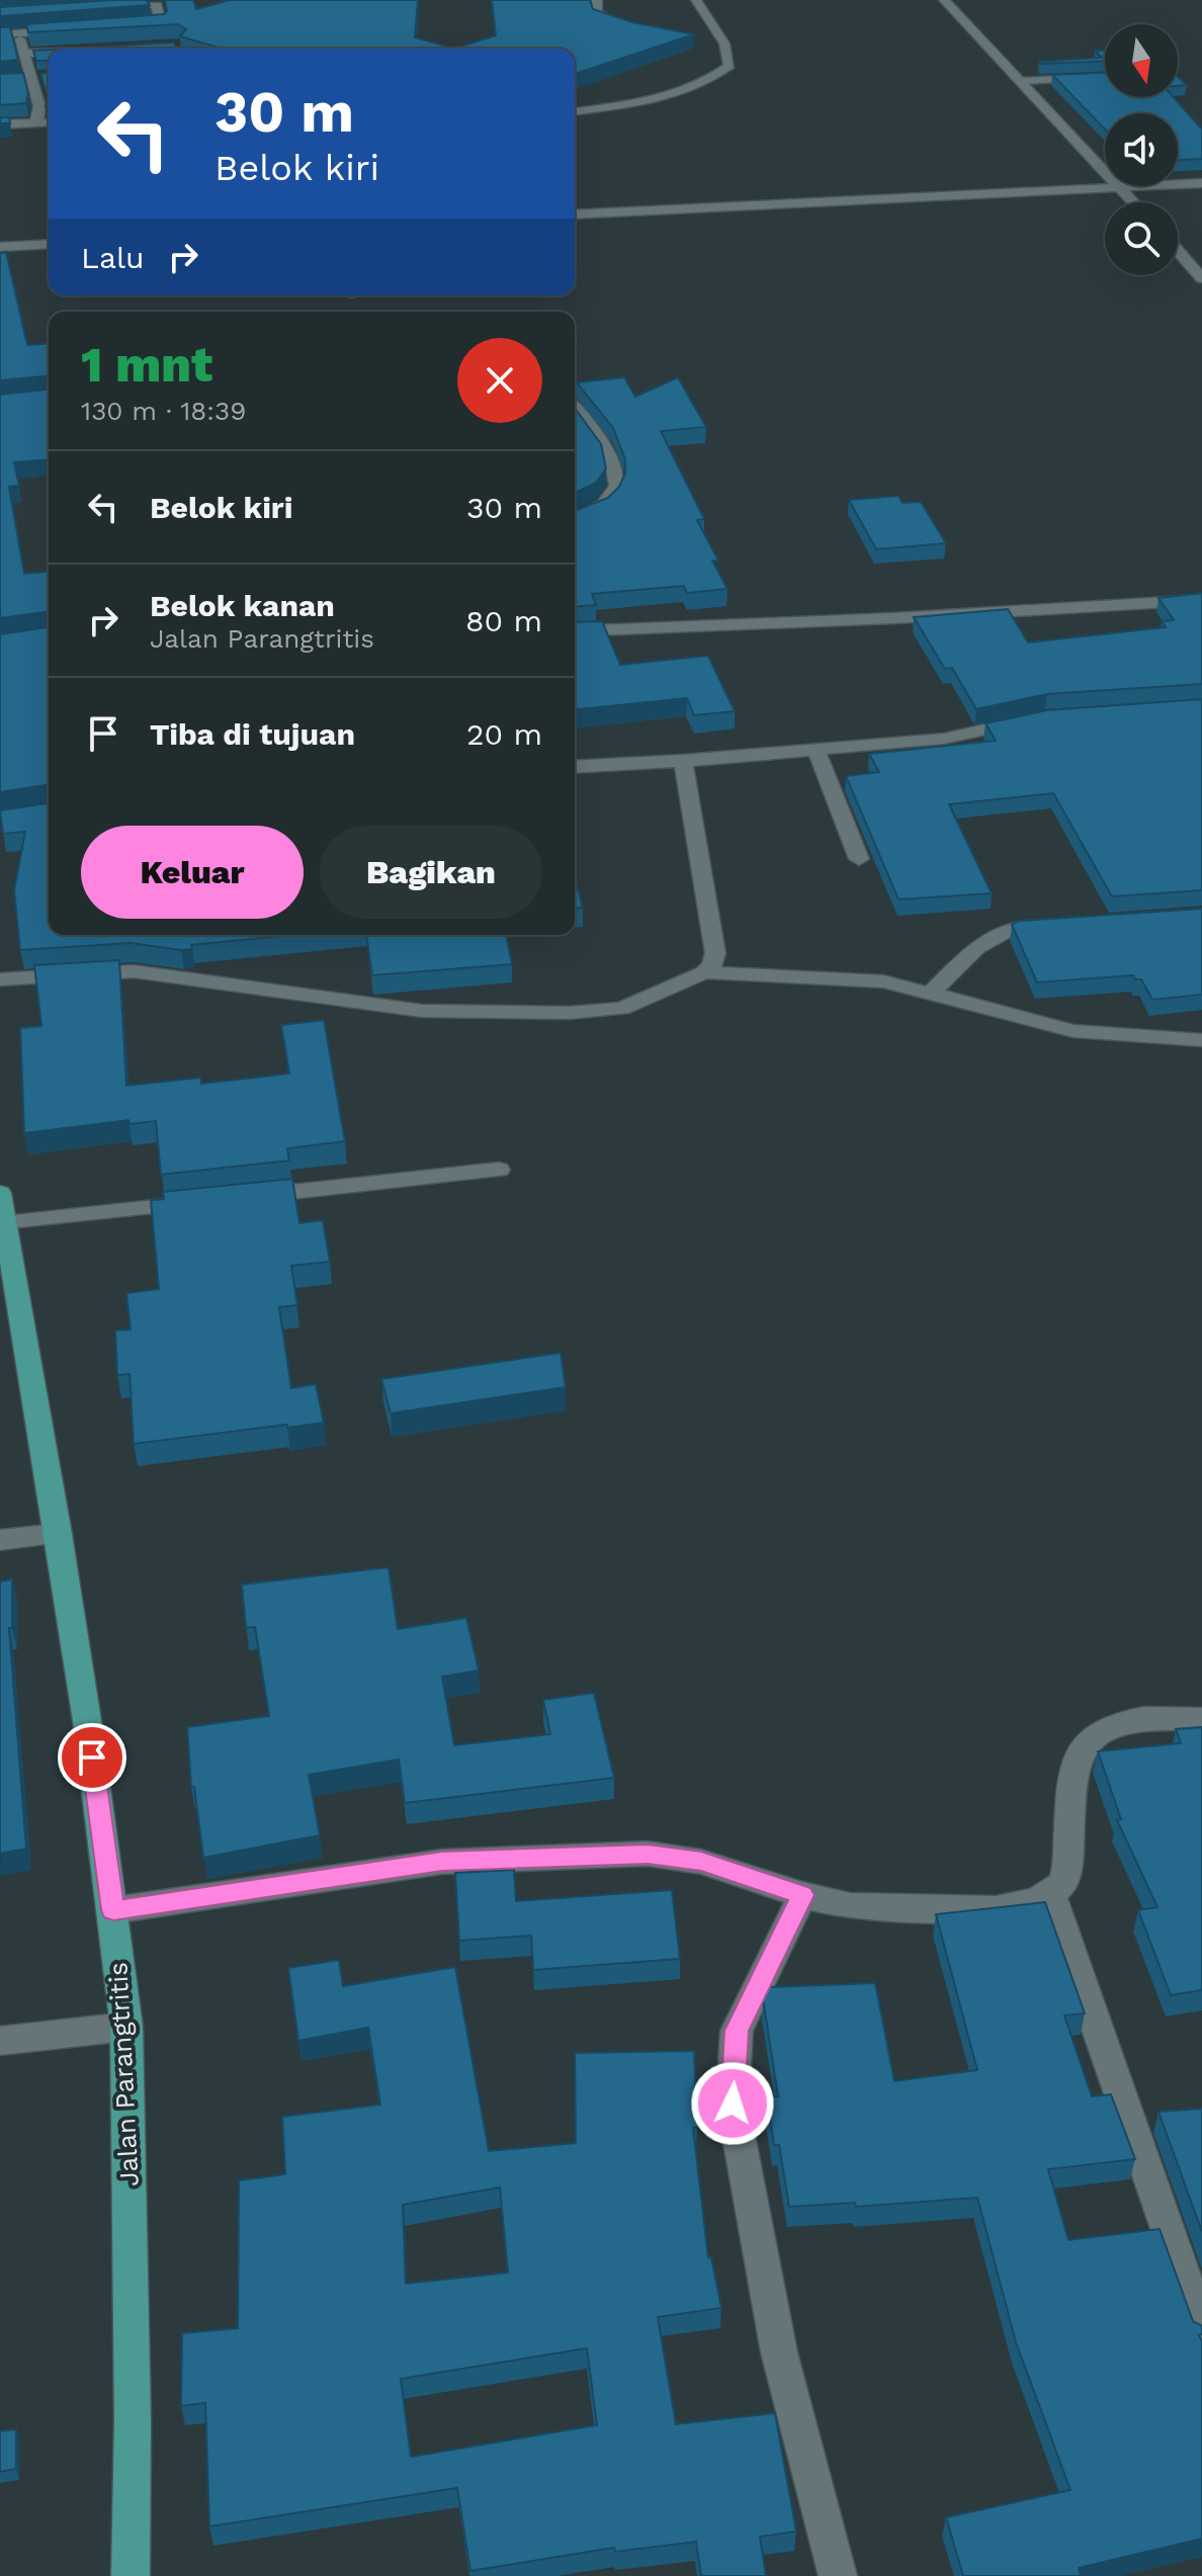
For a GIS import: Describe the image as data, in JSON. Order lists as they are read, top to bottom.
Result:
{
  "streets": {
    "main road": ["Jalan Parangtritis"]
  },
  "north": "bottom",
  "page": {
    "turn": ["30 m", "Belok kiri"],
    "then": "Lalu",
    "heading": ["1 mnt", "130 m · 18:39"],
    "list": [
      {
        "name": "Belok kiri",
        "value": "30 m"
      },
      {
        "name": "Belok kanan",
        "note": "Jalan Parangtritis",
        "value": "80 m"
      },
      {
        "name": "Tiba di tujuan",
        "value": "20 m"
      }
    ],
    "buttons": ["Keluar", "Bagikan"]
  }
}
